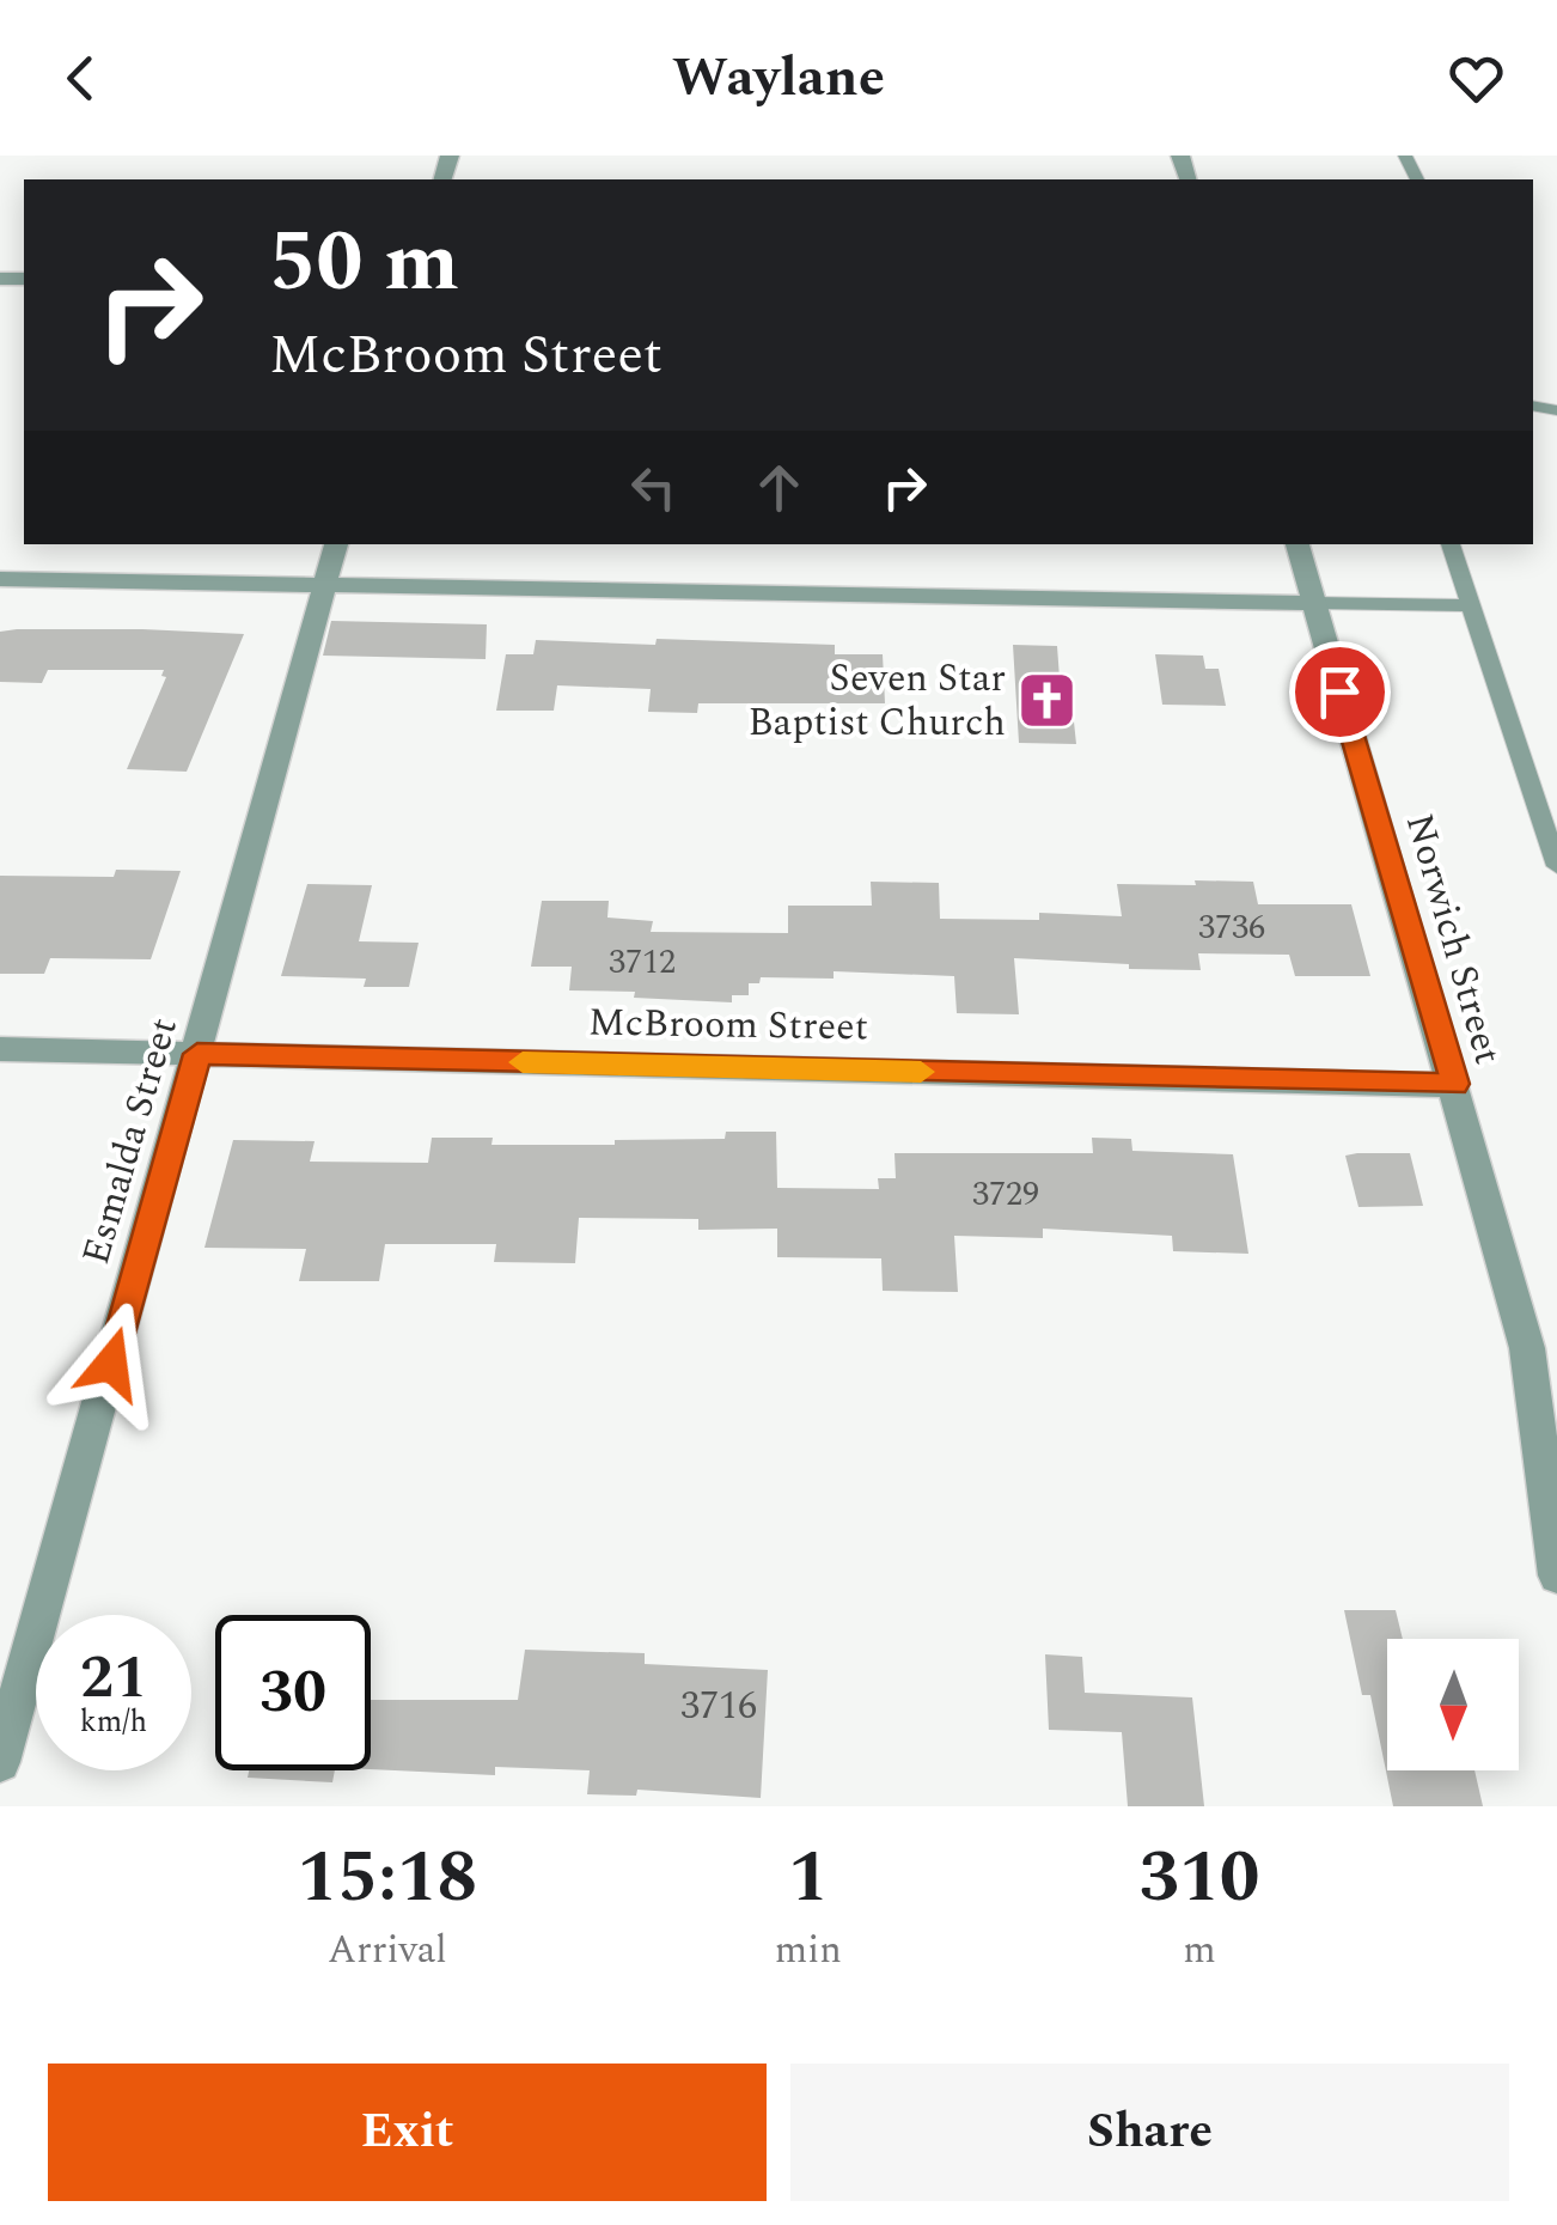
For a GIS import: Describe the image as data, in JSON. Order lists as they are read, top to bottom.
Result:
{
  "streets": {
    "street": ["Norwich Street", "McBroom Street", "Esmalda Street"]
  },
  "crossings": [
    ["Norwich Street", "McBroom Street"],
    ["McBroom Street", "Esmalda Street"]
  ],
  "places": {
    "church": ["Seven Star Baptist Church"]
  },
  "house_numbers": [
    "3736",
    "3712",
    "3729",
    "3716"
  ],
  "north": "bottom",
  "page": {
    "header": "Waylane",
    "turn": ["50 m", "McBroom Street"],
    "speed": "21 km/h",
    "limit": "30",
    "eta": [
      "15:18",
      "Arrival",
      "1",
      "min",
      "310",
      "m"
    ],
    "buttons": ["Exit", "Share"]
  }
}
